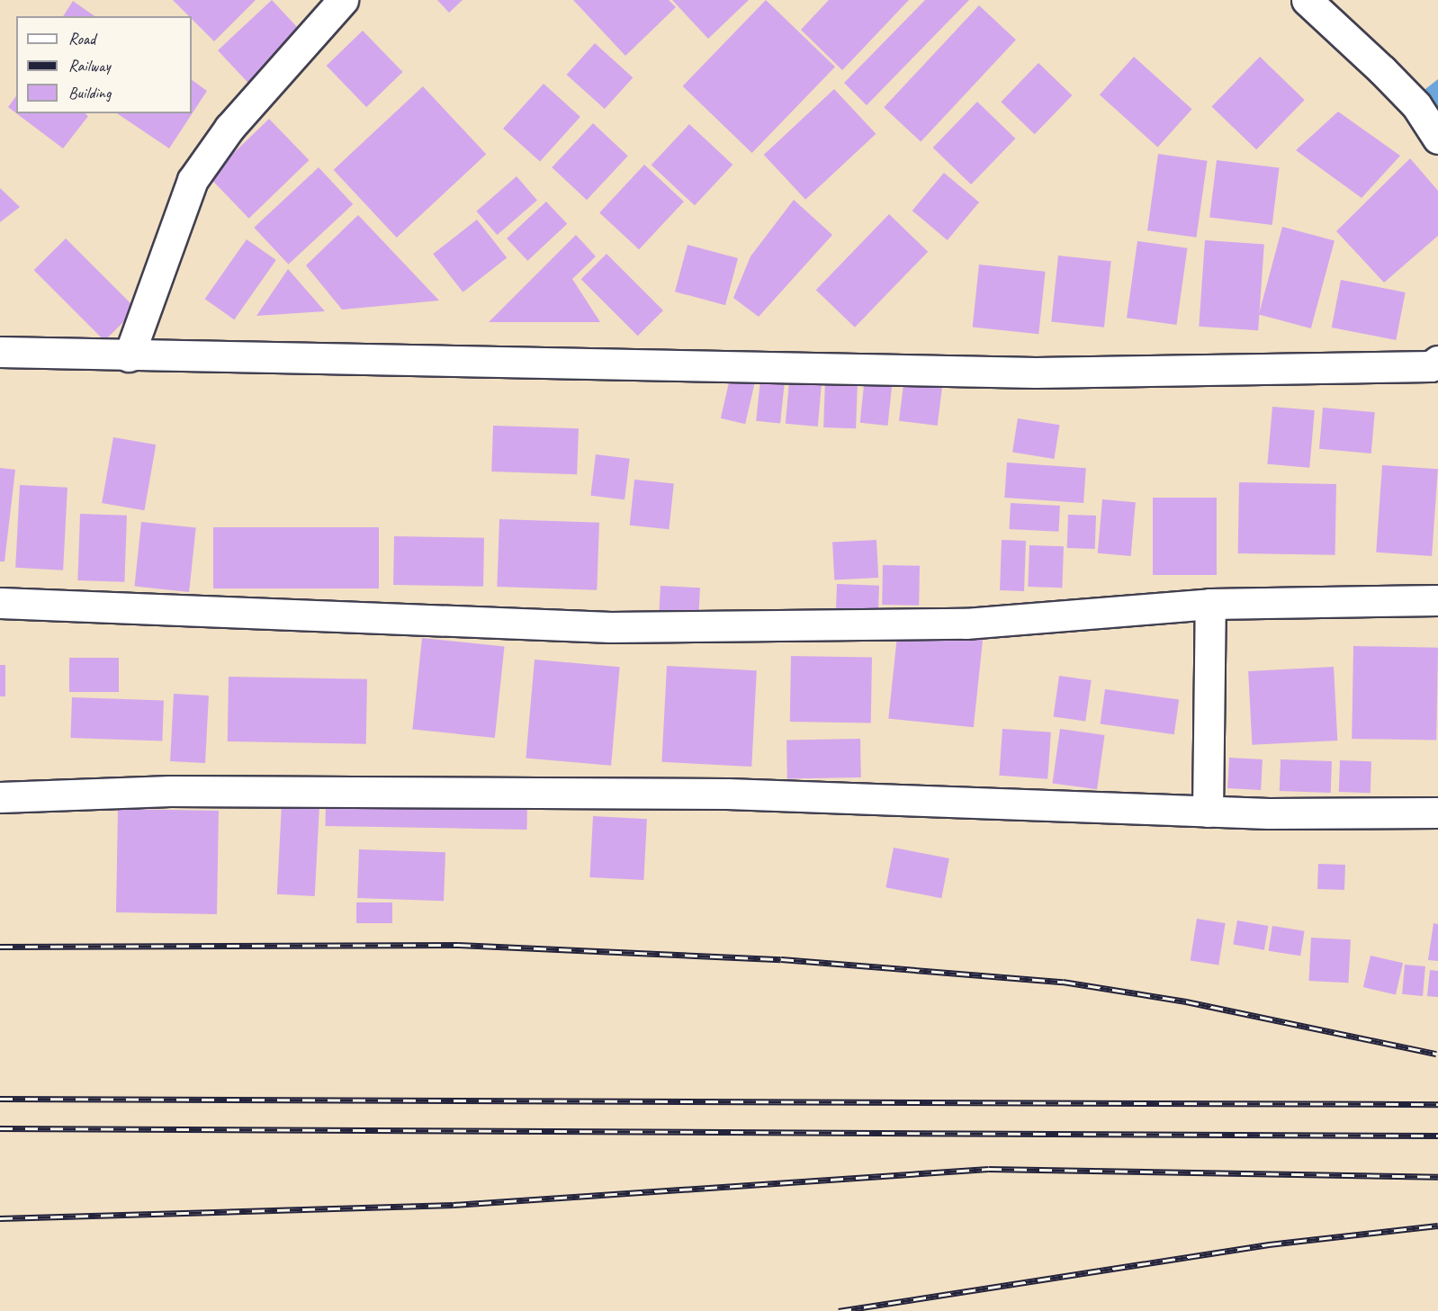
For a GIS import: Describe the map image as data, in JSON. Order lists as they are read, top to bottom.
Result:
{
  "legend": ["Road", "Railway", "Building"]
}
